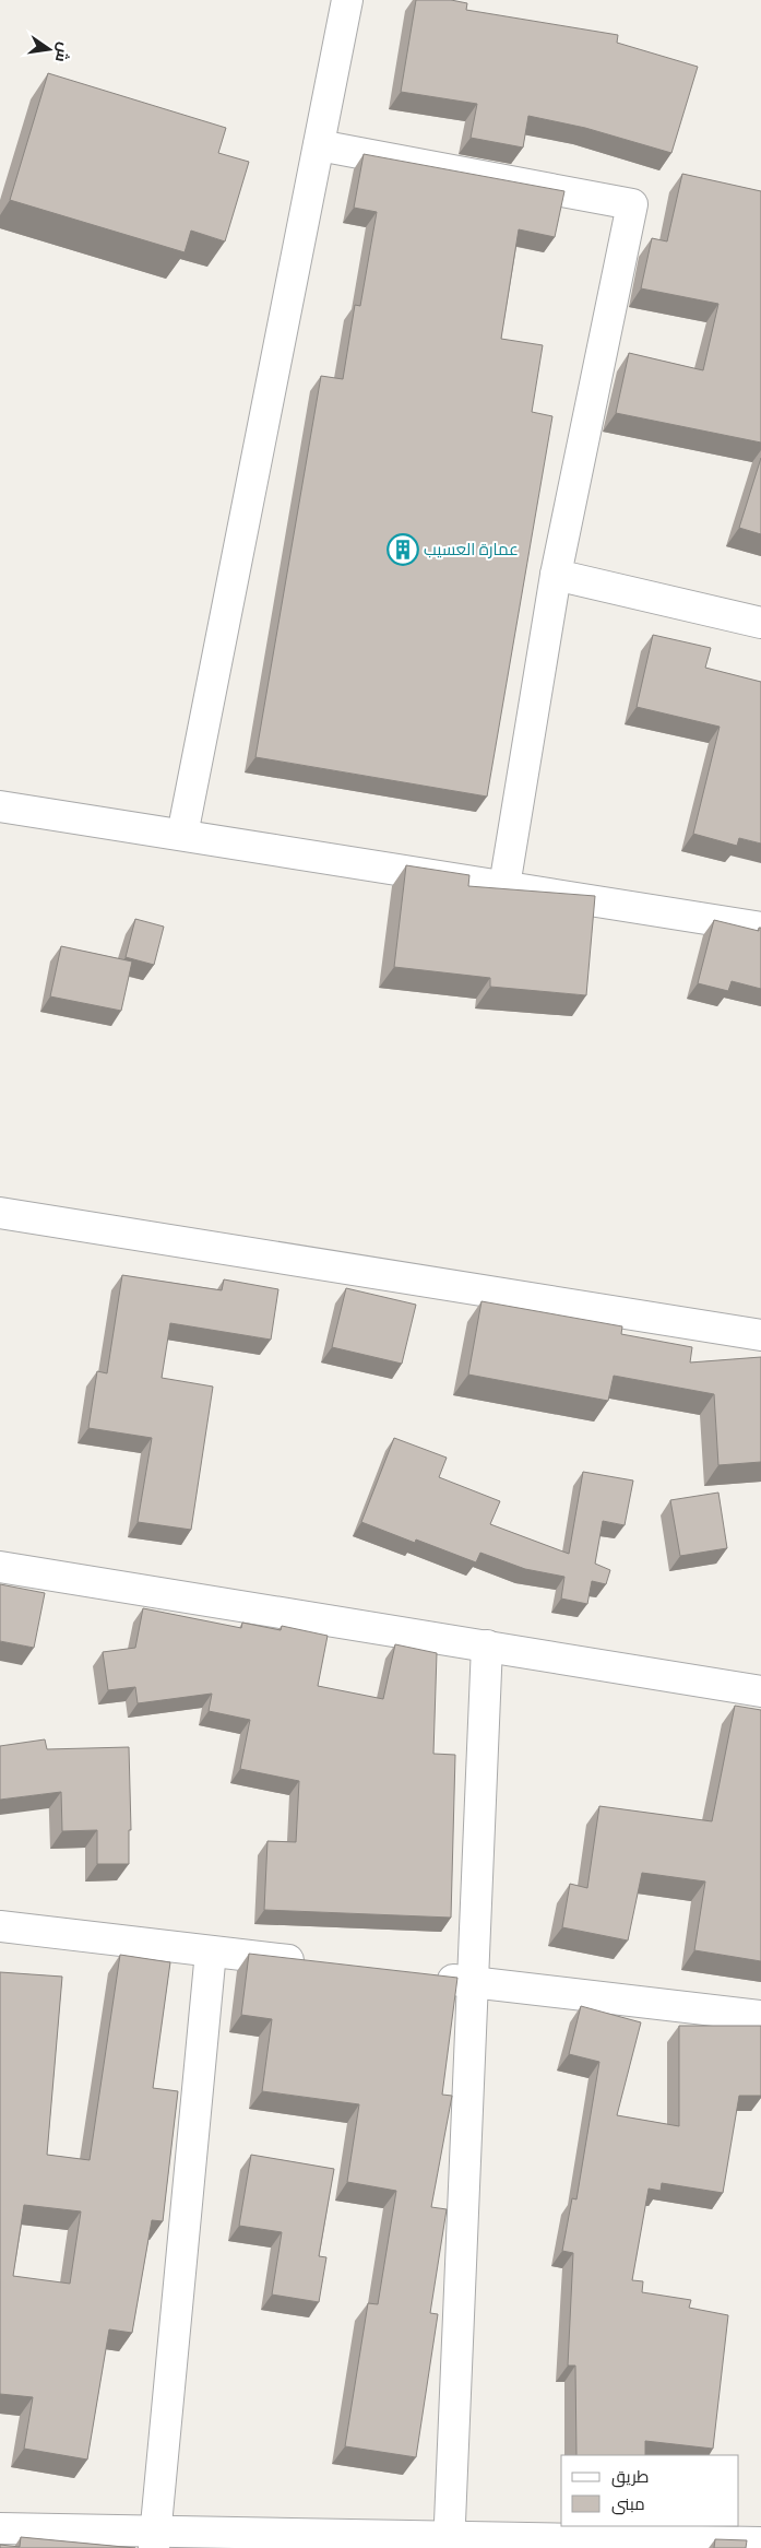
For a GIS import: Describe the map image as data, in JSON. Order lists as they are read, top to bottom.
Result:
{
  "places": {
    "building": ["عمارة العسيب"]
  },
  "legend": ["طريق", "مبنى"],
  "north": "right"
}
